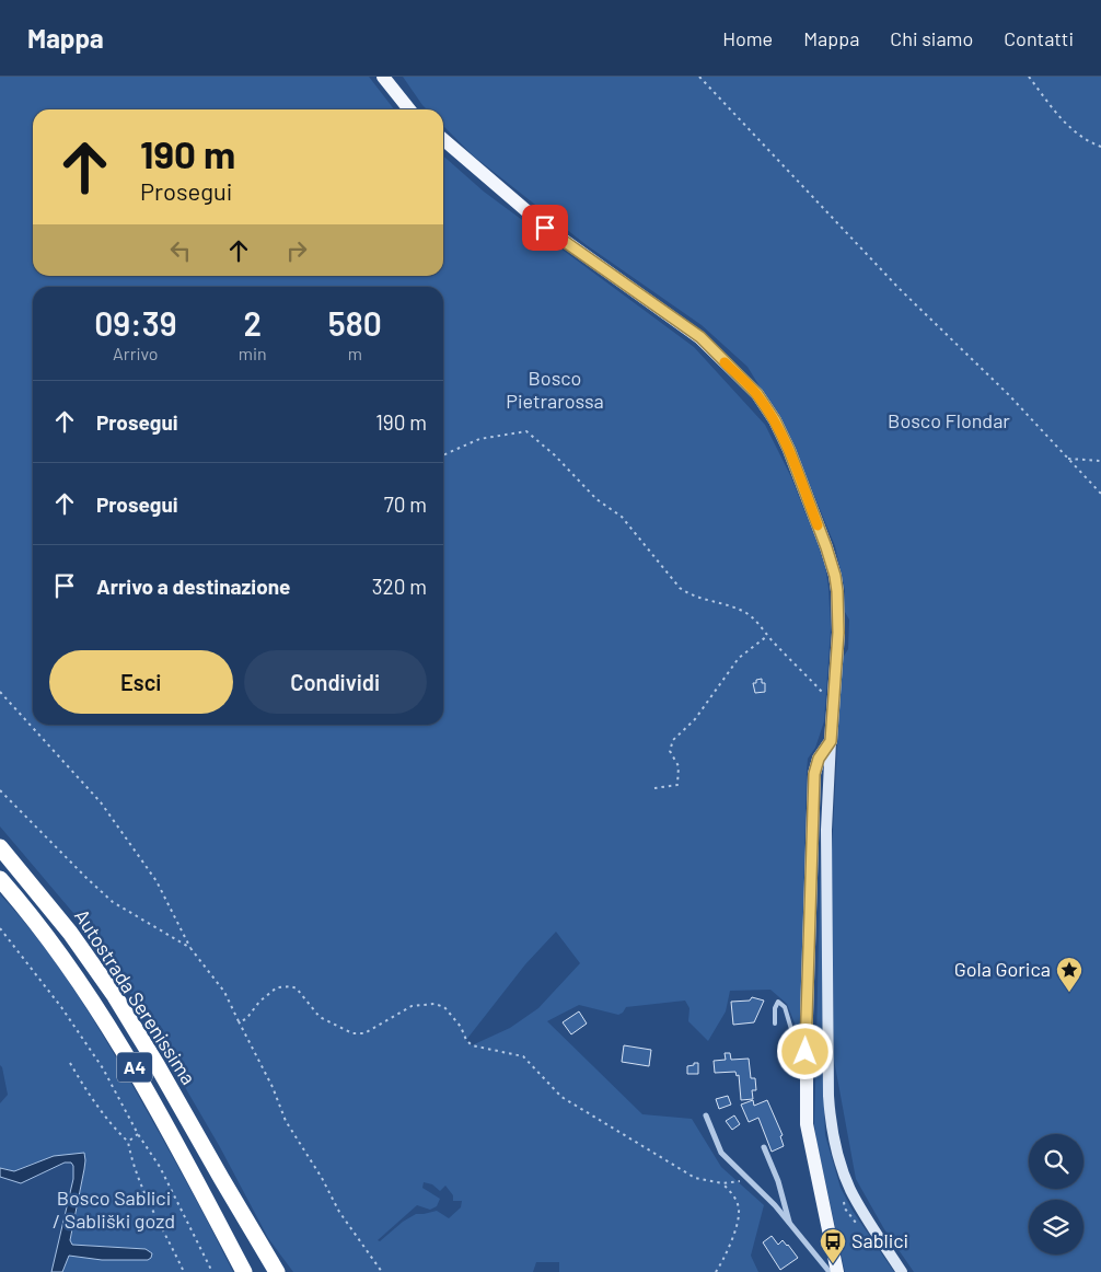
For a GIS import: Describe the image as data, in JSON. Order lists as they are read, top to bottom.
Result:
{
  "streets": {
    "highway": ["Autostrada Serenissima", "A4"]
  },
  "crossings": [
    ["Autostrada Serenissima", "A4"]
  ],
  "parks": ["Bosco Pietrarossa", "Bosco Flondar", "Bosco Sablici / Sabliški gozd"],
  "places": {
    "place": ["Gola Gorica"],
    "bus stop": ["Sablici"]
  },
  "page": {
    "header": "Mappa",
    "nav": [
      "Home",
      "Mappa",
      "Chi siamo",
      "Contatti"
    ],
    "turn": ["190 m", "Prosegui"],
    "eta": [
      "09:39",
      "Arrivo",
      "2",
      "min",
      "580",
      "m"
    ],
    "list": [
      {
        "name": "Prosegui",
        "value": "190 m"
      },
      {
        "name": "Prosegui",
        "value": "70 m"
      },
      {
        "name": "Arrivo a destinazione",
        "value": "320 m"
      }
    ],
    "buttons": ["Esci", "Condividi"]
  }
}
